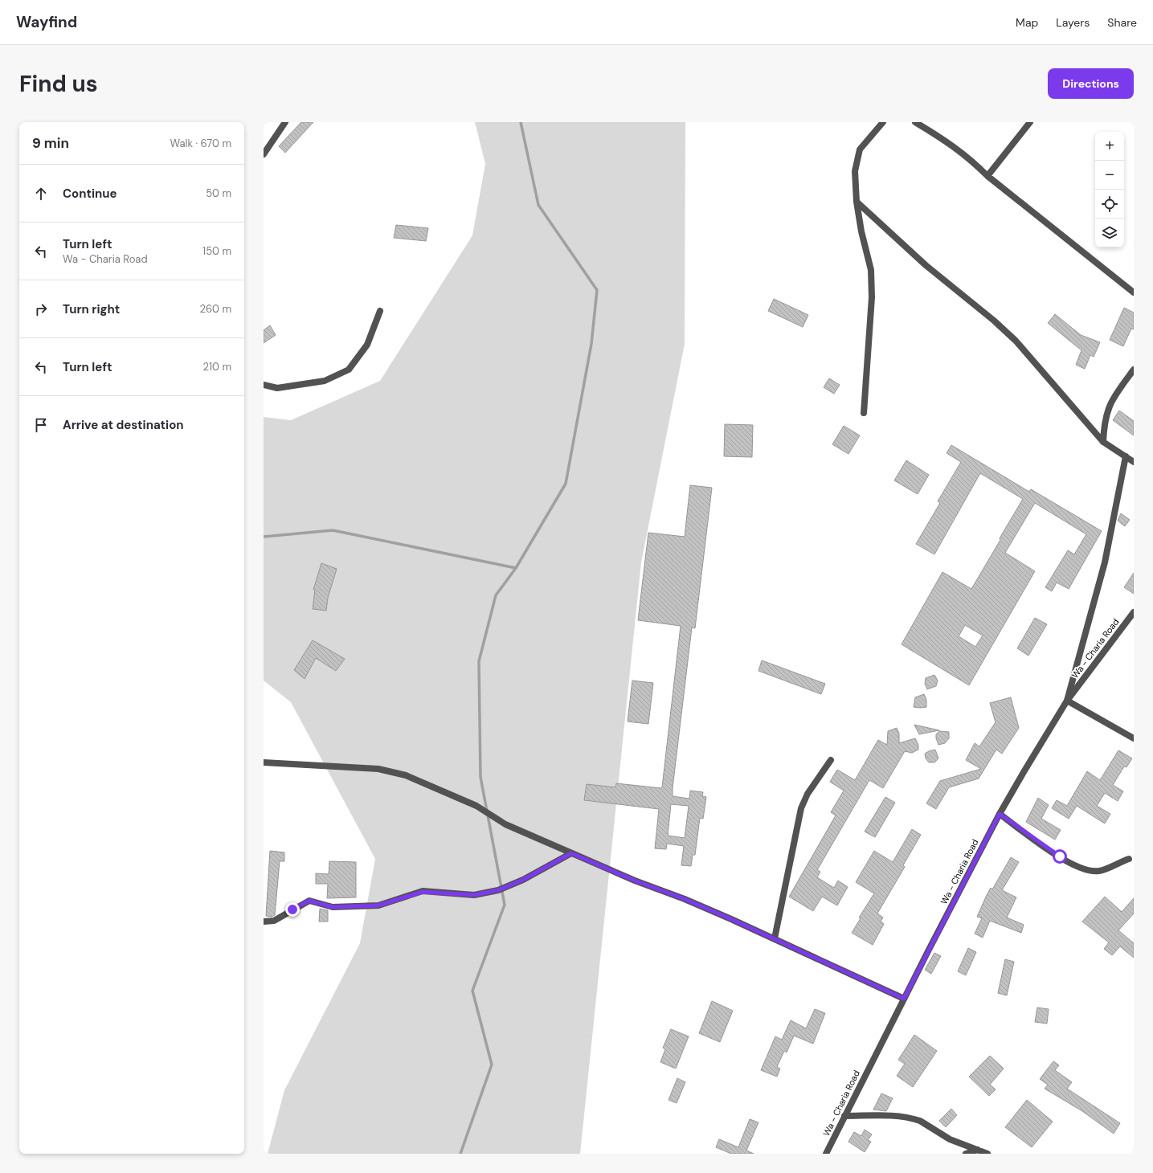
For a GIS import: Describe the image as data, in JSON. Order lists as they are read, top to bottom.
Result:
{
  "streets": {
    "street": ["Wa - Charia Road"]
  },
  "page": {
    "header": "Wayfind",
    "nav": ["Map", "Layers", "Share"],
    "buttons": "Directions",
    "title": "Find us",
    "heading": ["9 min", "Walk · 670 m"],
    "map_buttons": ["+", "−"],
    "list": [
      ["Continue", "50 m"],
      ["Turn left", "Wa - Charia Road", "150 m"],
      ["Turn right", "260 m"],
      ["Turn left", "210 m"],
      "Arrive at destination"
    ]
  }
}
